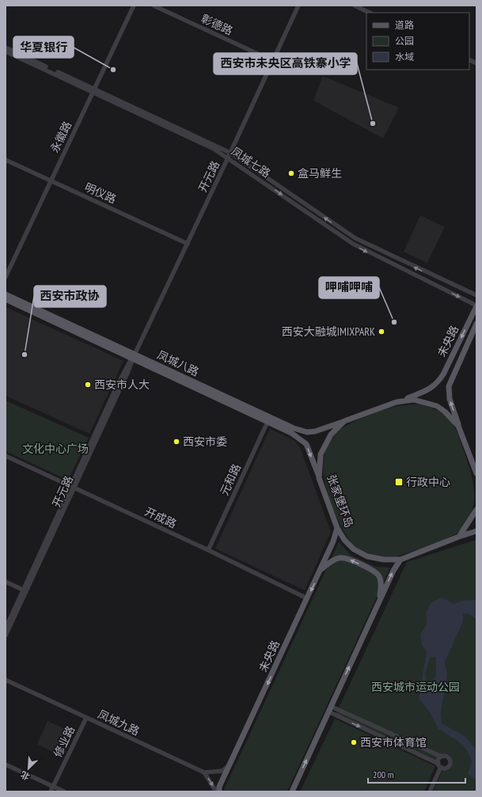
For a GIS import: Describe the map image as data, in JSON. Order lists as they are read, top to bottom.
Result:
{
  "streets": {
    "main road": ["未央路", "凤城八路", "张家堡环岛"],
    "street": [
      "彰德路",
      "永徽路",
      "凤城七路",
      "开元路",
      "明仪路",
      "元和路",
      "开成路",
      "凤城九路",
      "修业路"
    ]
  },
  "crossings": [
    ["彰德路", "开元路"],
    ["永徽路", "凤城七路"],
    ["永徽路", "明仪路"],
    ["凤城七路", "开元路"],
    ["凤城七路", "未央路"],
    ["开元路", "明仪路"],
    ["开元路", "凤城八路"],
    ["开元路", "开成路"],
    ["未央路", "张家堡环岛"],
    ["未央路", "开成路"],
    ["凤城八路", "元和路"],
    ["凤城八路", "张家堡环岛"],
    ["元和路", "开成路"],
    ["凤城九路", "修业路"]
  ],
  "parks": ["文化中心广场", "西安城市运动公园"],
  "places": {
    "other": [
      "华夏银行",
      "西安市未央区高铁寨小学",
      "盒马鲜生",
      "呷哺呷哺",
      "西安大融城IMIXPARK",
      "西安市政协",
      "西安市人大",
      "西安市委",
      "西安市体育馆"
    ],
    "transit": ["行政中心"]
  },
  "legend": ["道路", "公园", "水域"],
  "scale_bar": "200 m",
  "north": "bottom left"
}
